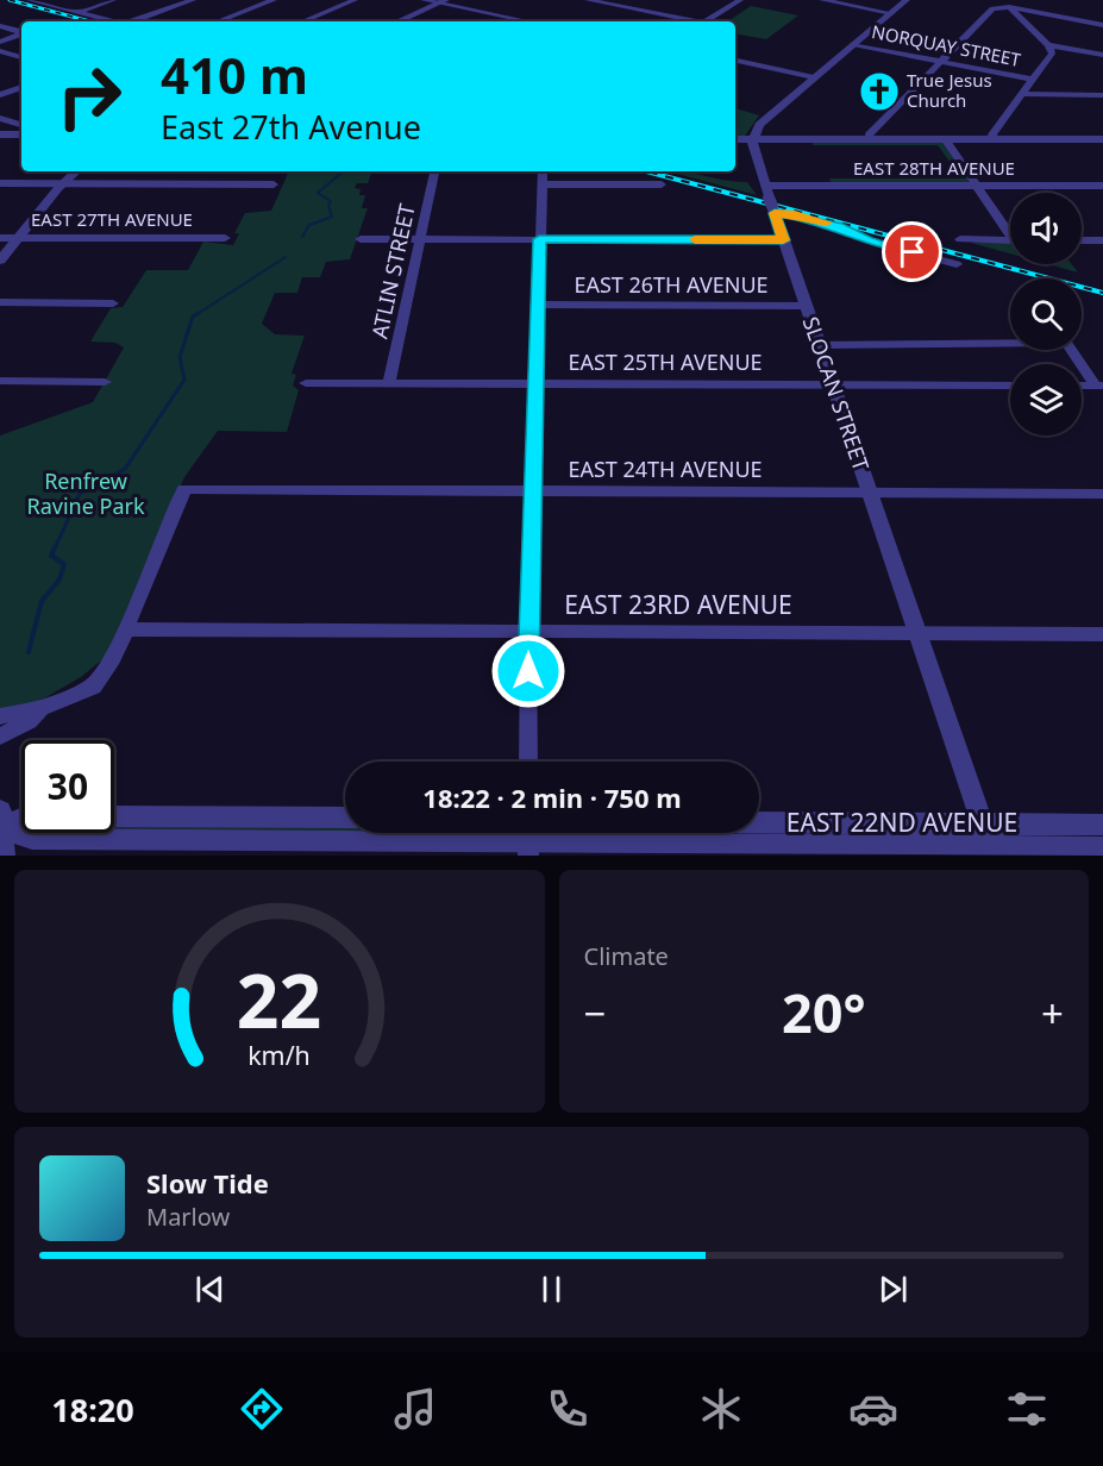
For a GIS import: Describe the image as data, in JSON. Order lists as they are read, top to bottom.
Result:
{
  "streets": {
    "street": [
      "NORQUAY STREET",
      "EAST 28TH AVENUE",
      "EAST 27TH AVENUE",
      "ATLIN STREET",
      "EAST 26TH AVENUE",
      "EAST 25TH AVENUE",
      "SLOCAN STREET",
      "EAST 24TH AVENUE",
      "EAST 23RD AVENUE",
      "EAST 22ND AVENUE"
    ]
  },
  "crossings": [
    ["EAST 28TH AVENUE", "SLOCAN STREET"],
    ["ATLIN STREET", "EAST 25TH AVENUE"],
    ["EAST 26TH AVENUE", "SLOCAN STREET"],
    ["EAST 25TH AVENUE", "SLOCAN STREET"],
    ["SLOCAN STREET", "EAST 24TH AVENUE"],
    ["SLOCAN STREET", "EAST 23RD AVENUE"],
    ["SLOCAN STREET", "EAST 22ND AVENUE"],
    ["EAST 24TH AVENUE", "EAST 23RD AVENUE"]
  ],
  "parks": ["Renfrew Ravine Park"],
  "places": {
    "church": ["True Jesus Church"]
  },
  "page": {
    "turn": ["410 m", "East 27th Avenue"],
    "limit": "30",
    "trip": "18:22 · 2 min · 750 m",
    "tile": "Climate",
    "heat": ["−", "20°", "+"],
    "song": ["Slow Tide", "Marlow"],
    "tabs": "18:20",
    "gauge": ["22", "km/h"]
  }
}
